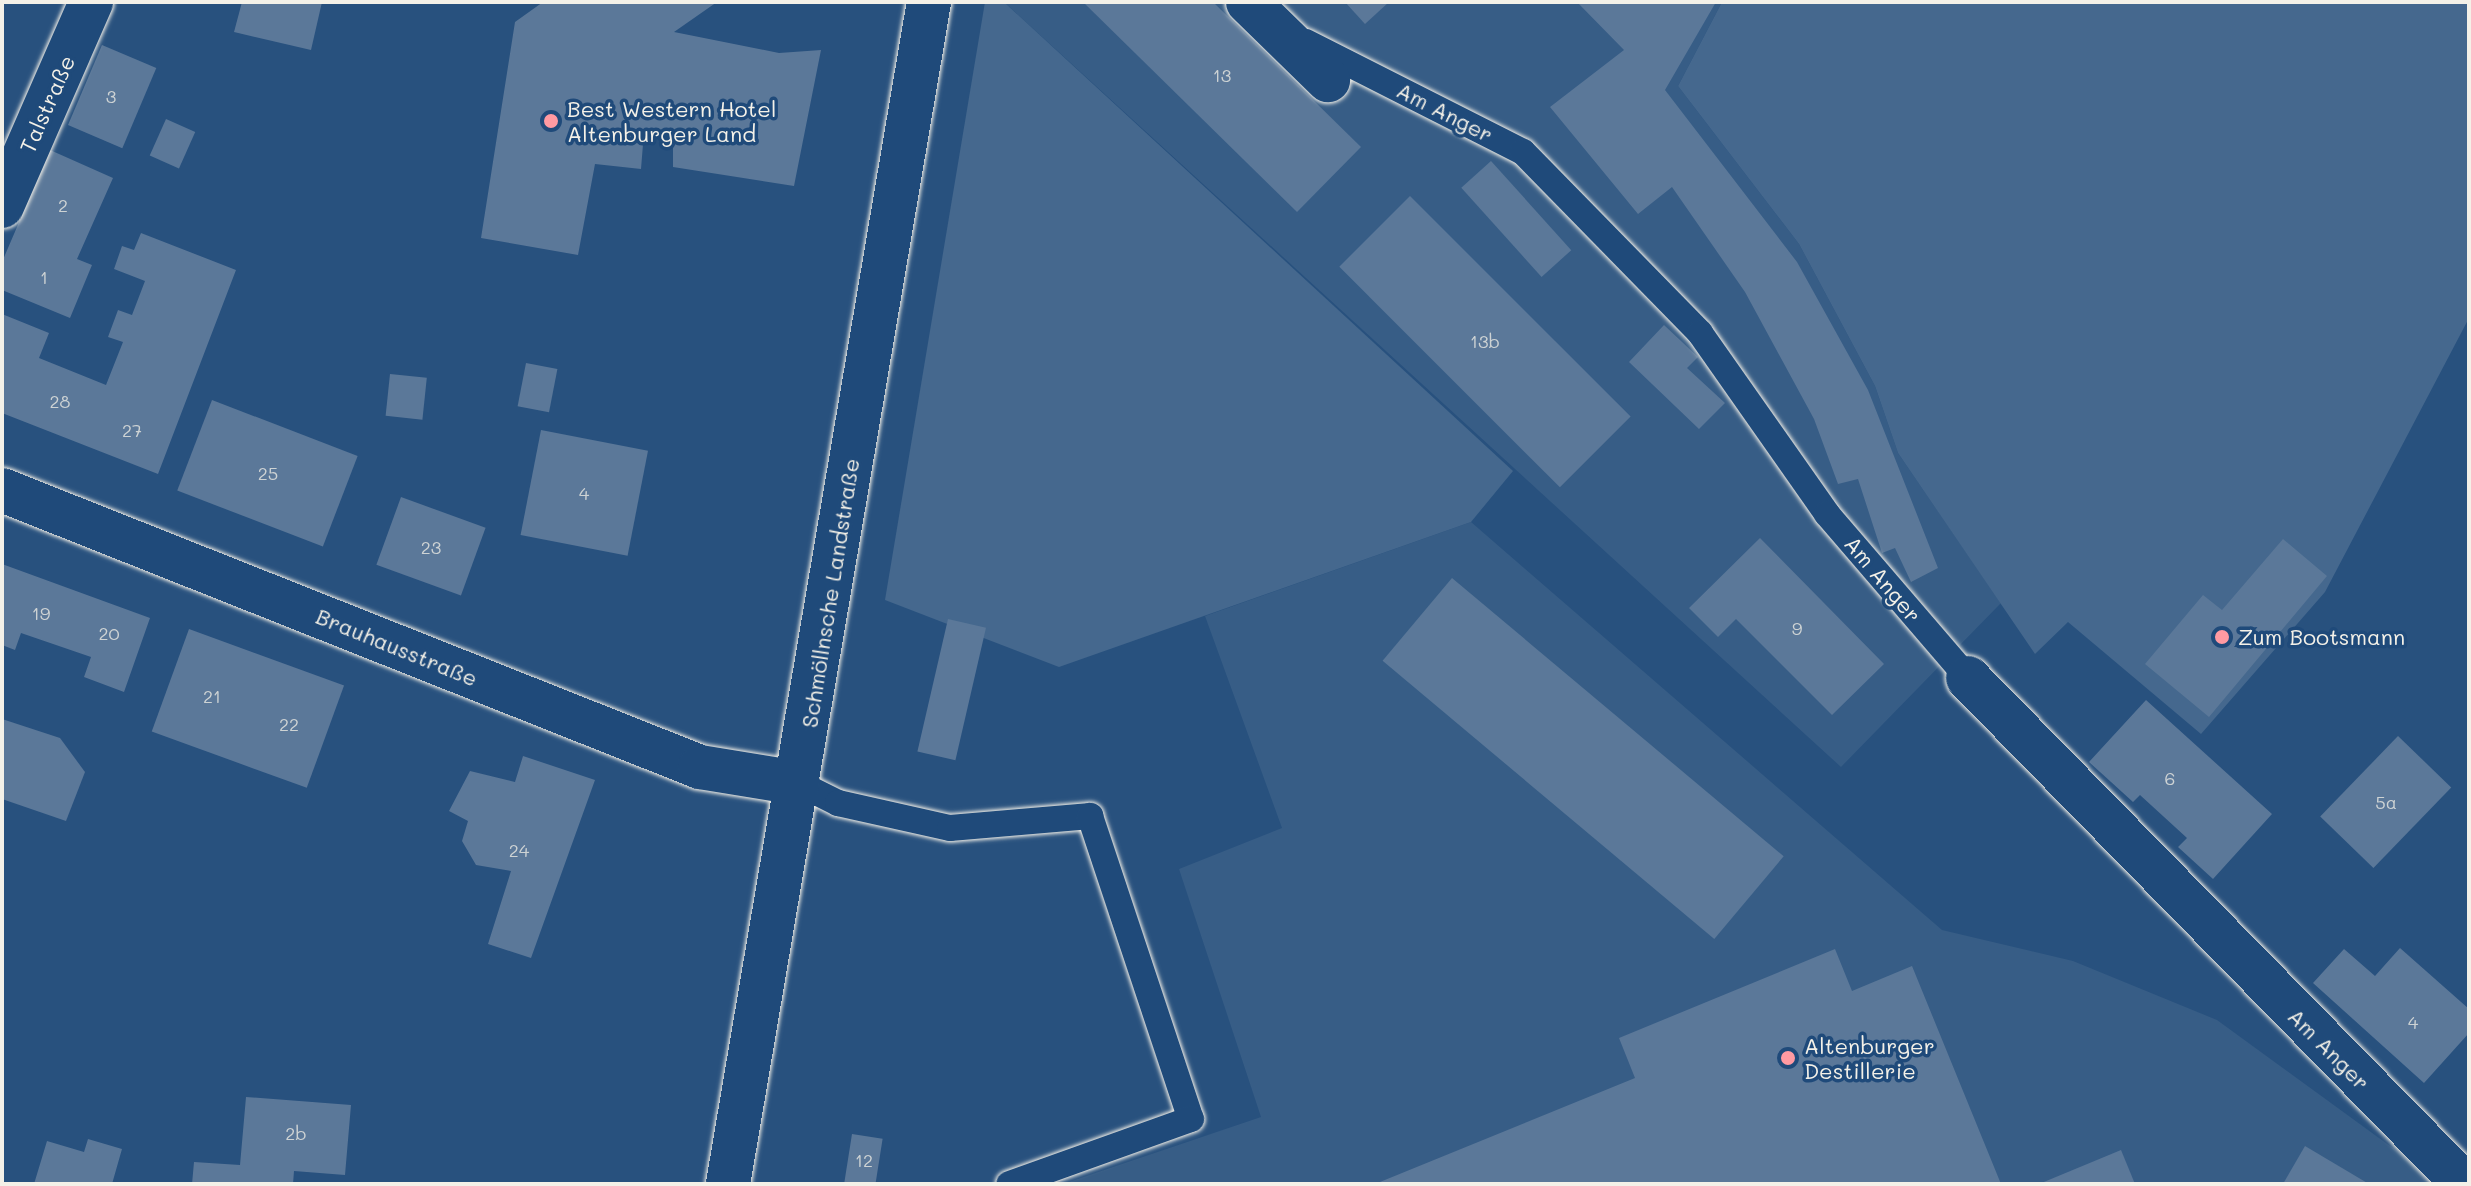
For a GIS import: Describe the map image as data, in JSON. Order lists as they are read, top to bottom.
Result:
{
  "streets": {
    "street": [
      "Talstraße",
      "Am Anger",
      "Schmöllnsche Landstraße",
      "Brauhausstraße"
    ]
  },
  "crossings": [
    ["Schmöllnsche Landstraße", "Brauhausstraße"]
  ],
  "places": ["Best Western Hotel Altenburger Land", "Zum Bootsmann", "Altenburger Destillerie"],
  "house_numbers": [
    "13",
    "3",
    "2",
    "1",
    "13b",
    "28",
    "27",
    "25",
    "4",
    "23",
    "19",
    "9",
    "20",
    "21",
    "22",
    "6",
    "5a",
    "24",
    "4",
    "2b",
    "12"
  ]
}
